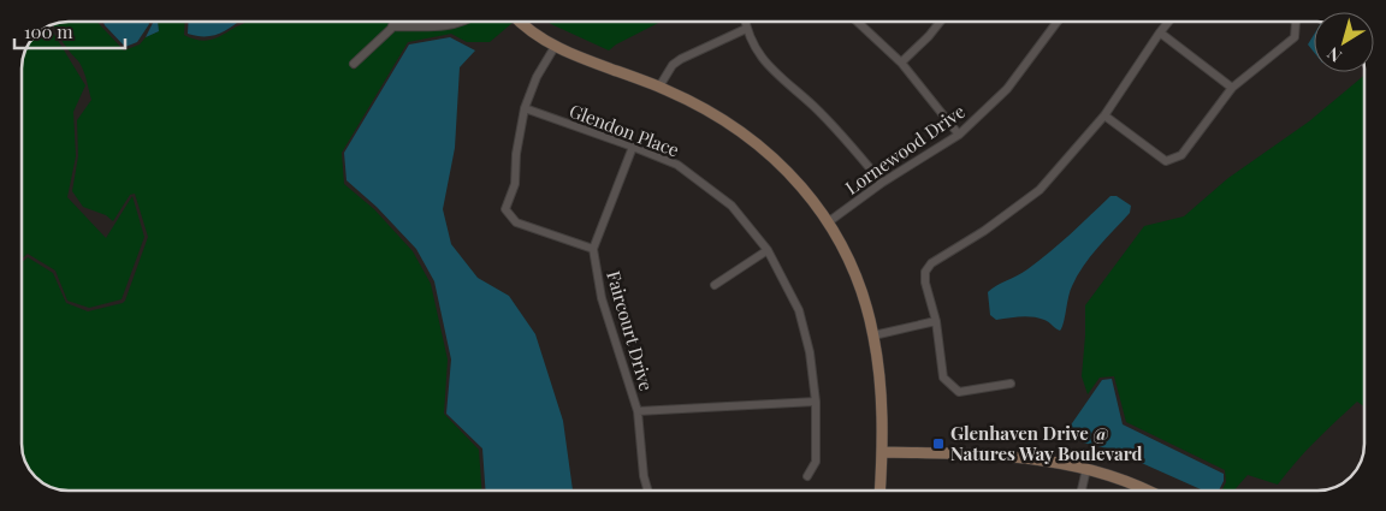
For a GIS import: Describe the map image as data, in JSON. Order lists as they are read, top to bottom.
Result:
{
  "streets": {
    "street": ["Glendon Place", "Lornewood Drive", "Faircourt Drive"]
  },
  "crossings": [
    ["Glendon Place", "Faircourt Drive"]
  ],
  "places": {
    "transit": ["Glenhaven Drive @ Natures Way Boulevard"]
  },
  "scale_bar": "100 m",
  "north": "bottom left"
}
